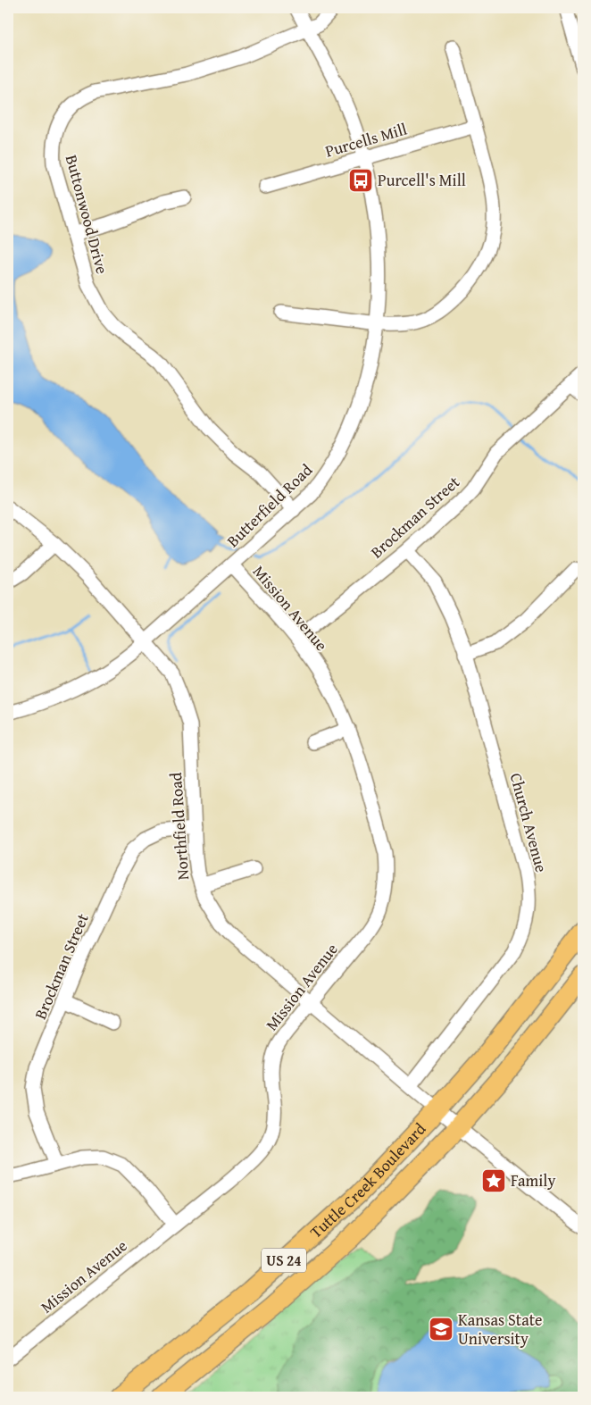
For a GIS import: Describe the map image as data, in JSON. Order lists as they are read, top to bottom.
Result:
{
  "streets": {
    "highway": ["Tuttle Creek Boulevard", "US 24"],
    "street": [
      "Purcells Mill",
      "Buttonwood Drive",
      "Butterfield Road",
      "Brockman Street",
      "Mission Avenue",
      "Church Avenue",
      "Northfield Road"
    ]
  },
  "crossings": [
    ["Purcells Mill", "Butterfield Road"],
    ["Buttonwood Drive", "Butterfield Road"],
    ["Butterfield Road", "Mission Avenue"],
    ["Butterfield Road", "Northfield Road"],
    ["Brockman Street", "Mission Avenue"],
    ["Brockman Street", "Church Avenue"],
    ["Brockman Street", "Northfield Road"],
    ["Mission Avenue", "Northfield Road"],
    ["Church Avenue", "Northfield Road"],
    ["Northfield Road", "Tuttle Creek Boulevard"]
  ],
  "places": {
    "bus stop": ["Purcell's Mill"],
    "place": ["Family"],
    "school or university": ["Kansas State University"]
  }
}
